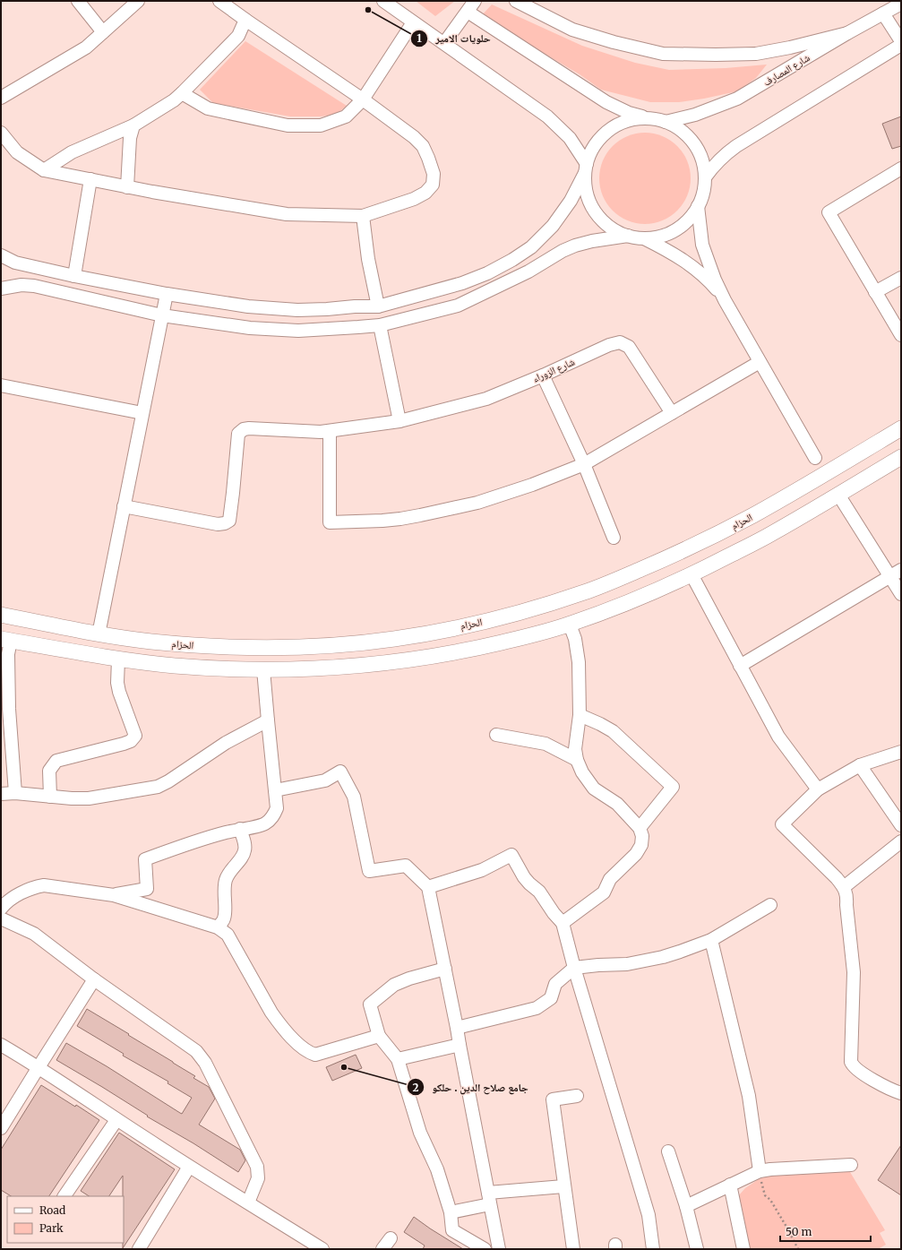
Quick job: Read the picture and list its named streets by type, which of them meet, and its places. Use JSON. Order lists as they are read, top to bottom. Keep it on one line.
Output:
{"streets":{"main road":["الحزام"],"street":["شارع المصارف","شارع الزوراء"]},"places":["حلويات الامير","جامع صلاح الدين . حلكو"],"legend":["Road","Park"],"scale_bar":"50 m"}
